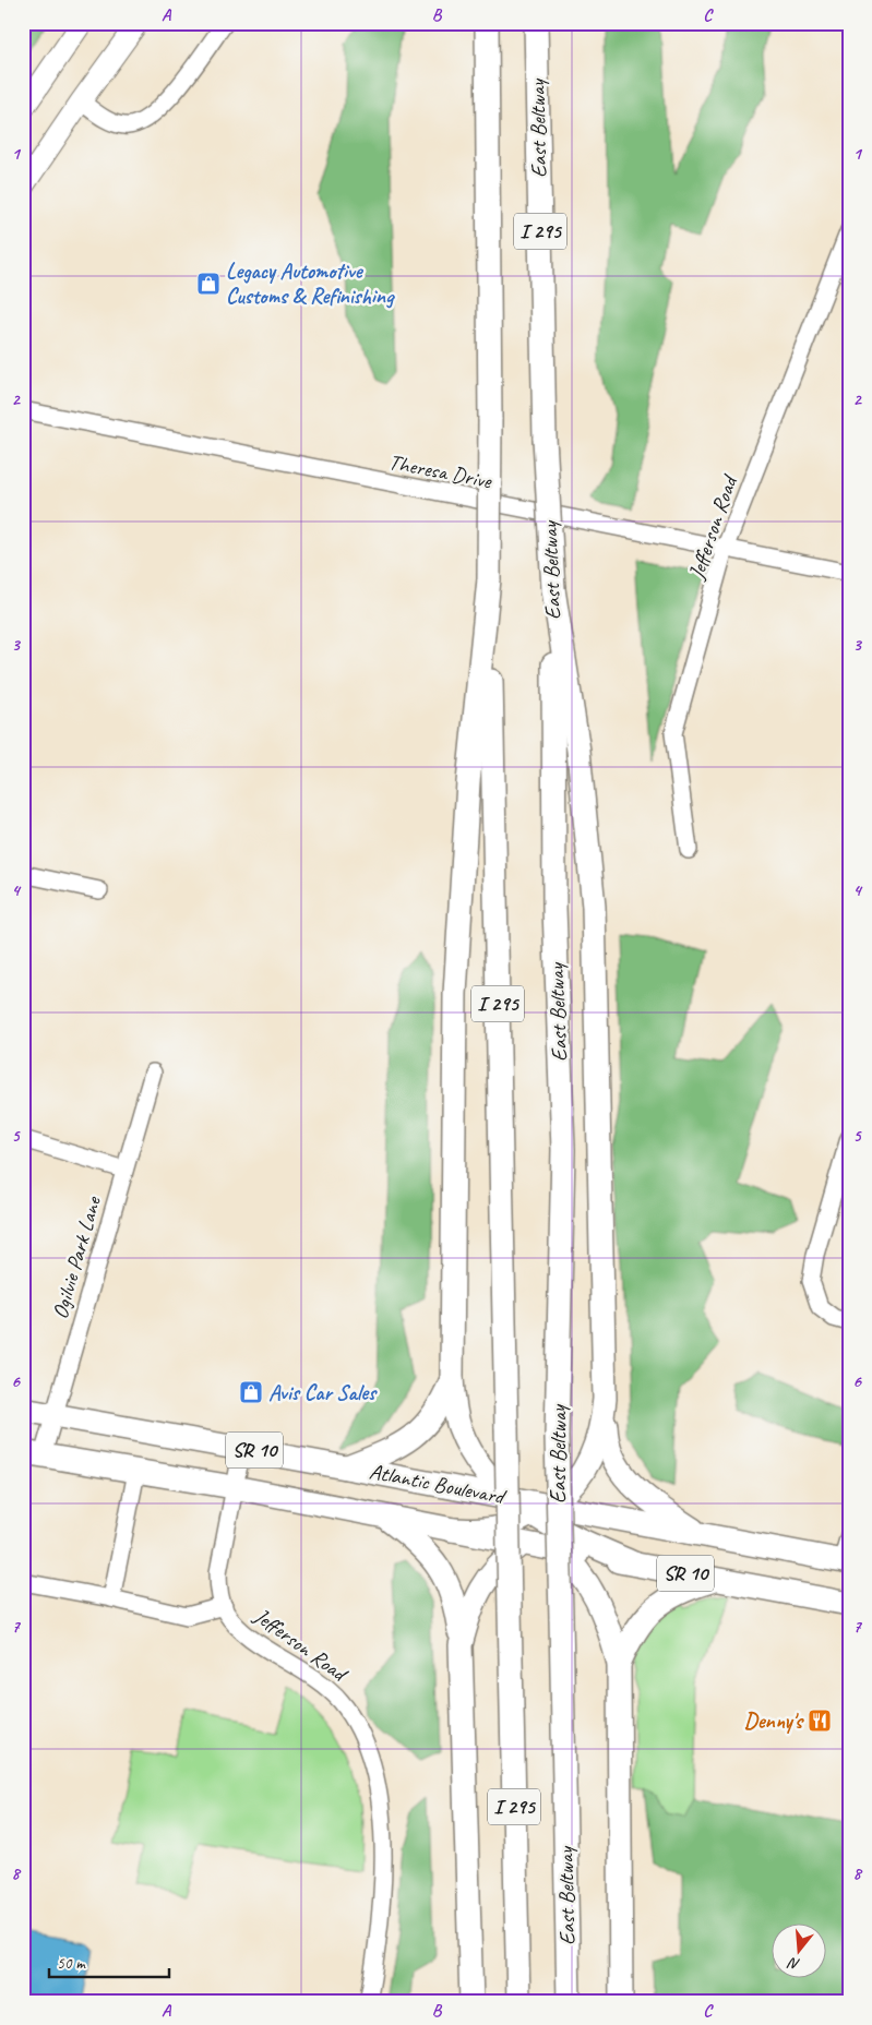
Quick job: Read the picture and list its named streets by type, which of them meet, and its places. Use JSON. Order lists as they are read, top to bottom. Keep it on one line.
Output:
{"streets":{"highway":["East Beltway","I 295","SR 10","Atlantic Boulevard"],"street":["Theresa Drive","Jefferson Road","Ogilvie Park Lane"]},"crossings":[["Theresa Drive","Jefferson Road"],["Jefferson Road","Atlantic Boulevard"],["Ogilvie Park Lane","Atlantic Boulevard"],["SR 10","Atlantic Boulevard"]],"places":{"shop":["Legacy Automotive Customs & Refinishing","Avis Car Sales"],"restaurant":["Denny's"]},"scale_bar":"50 m","north":"bottom","grid":{"columns":["A","B","C"],"rows":["1","2","3","4","5","6","7","8"]}}
